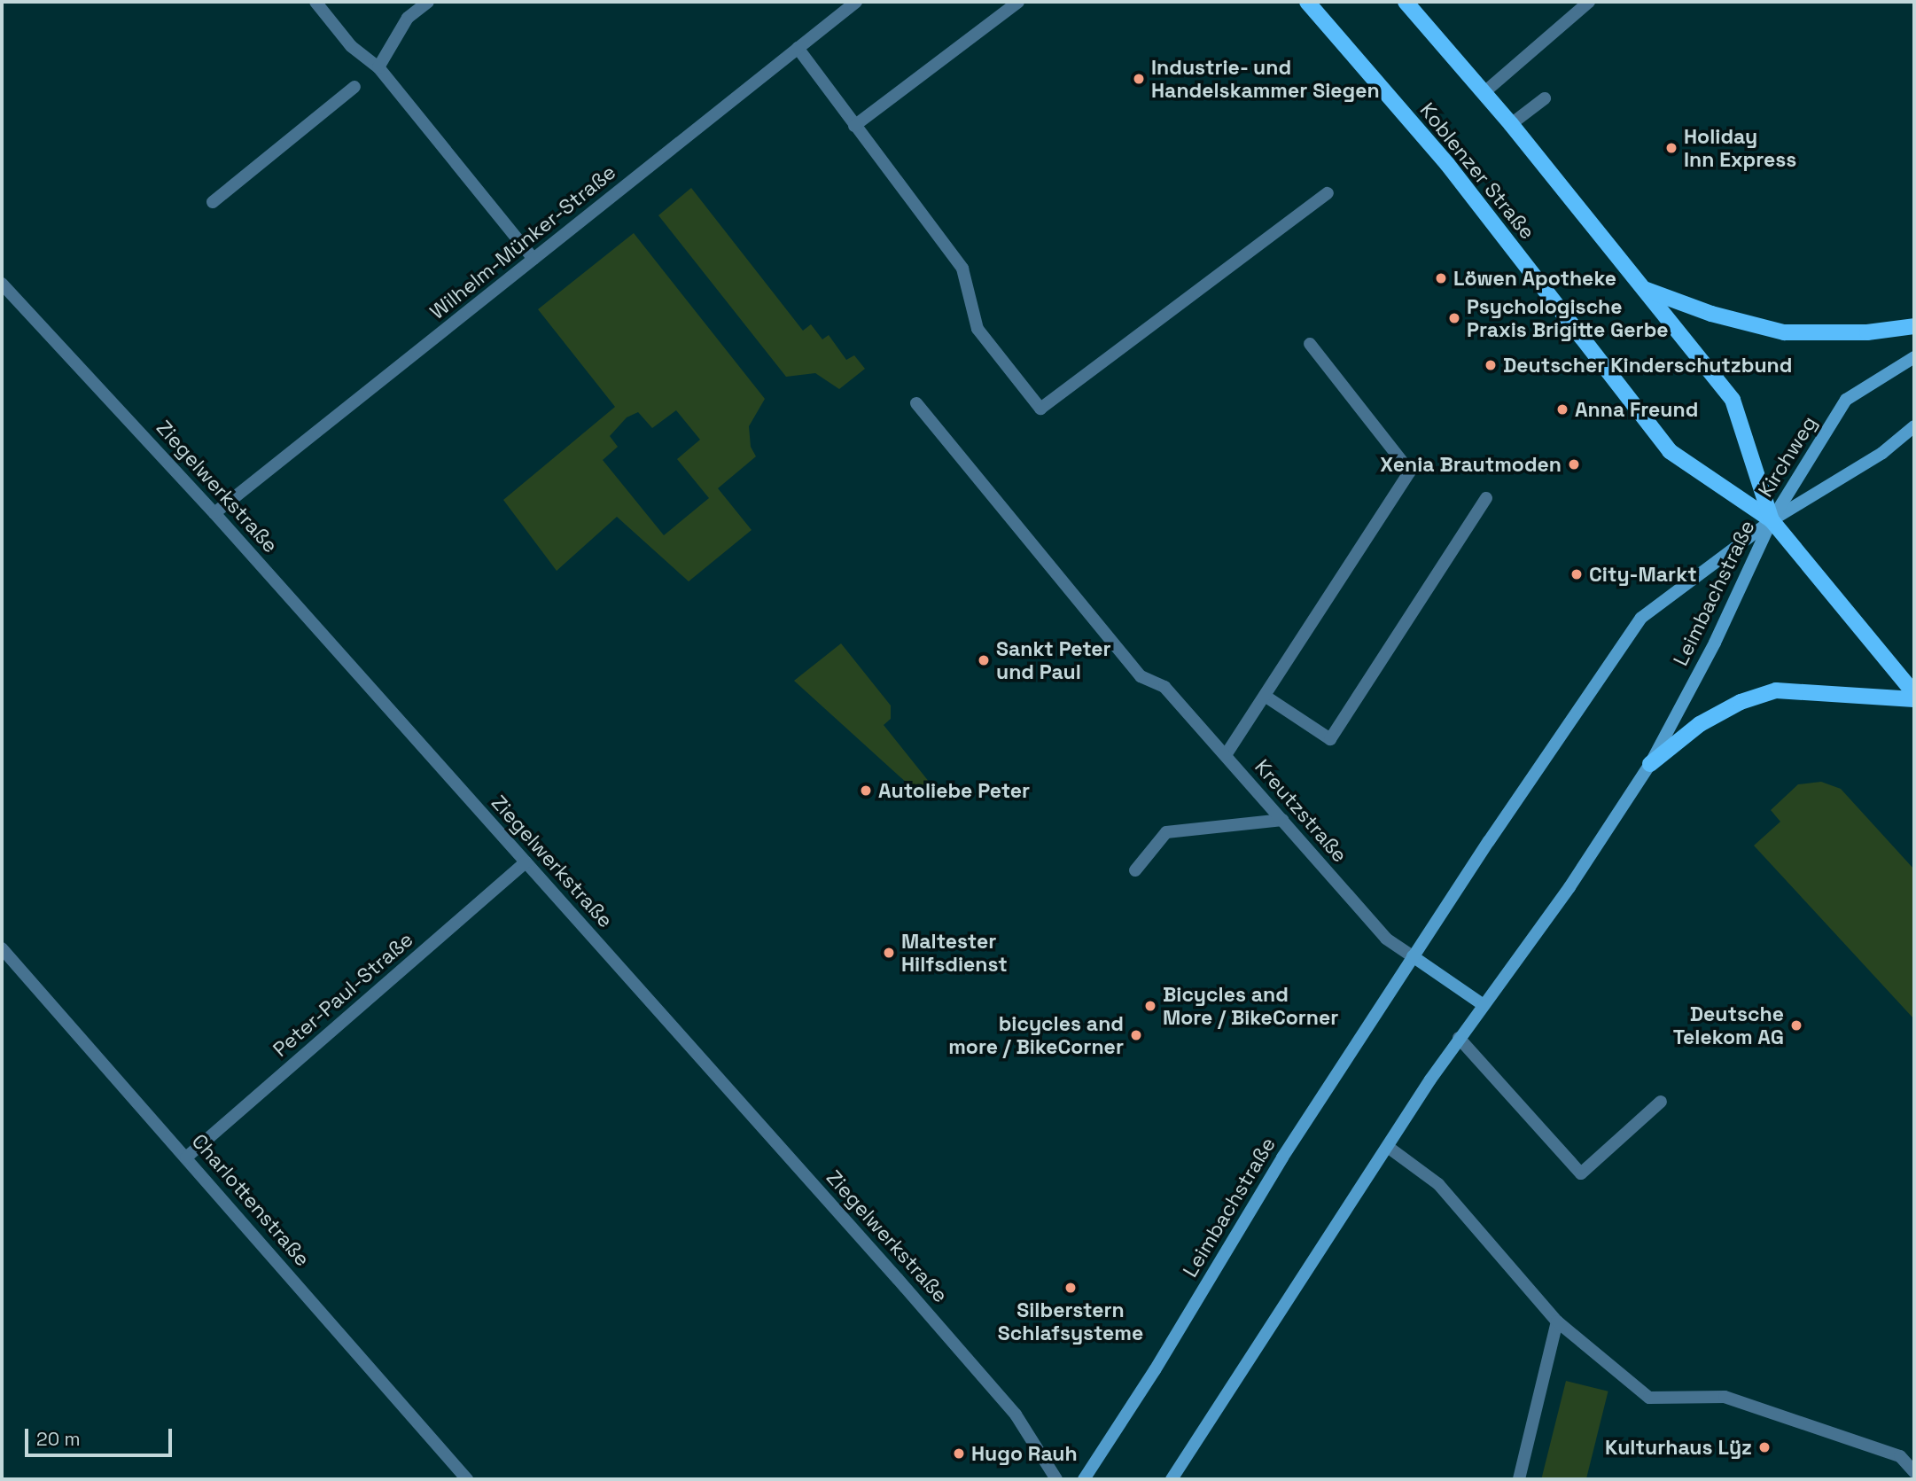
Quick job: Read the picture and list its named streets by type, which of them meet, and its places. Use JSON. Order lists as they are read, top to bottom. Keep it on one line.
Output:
{"streets":{"main road":["Koblenzer Straße","Kirchweg","Leimbachstraße"],"street":["Wilhelm-Münker-Straße","Ziegelwerkstraße","Kreutzstraße","Peter-Paul-Straße","Charlottenstraße"]},"crossings":[["Koblenzer Straße","Kirchweg"],["Koblenzer Straße","Leimbachstraße"],["Wilhelm-Münker-Straße","Ziegelwerkstraße"],["Kirchweg","Leimbachstraße"],["Ziegelwerkstraße","Peter-Paul-Straße"],["Leimbachstraße","Kreutzstraße"],["Peter-Paul-Straße","Charlottenstraße"]],"places":["Industrie- und Handelskammer Siegen","Holiday Inn Express","Löwen Apotheke","Psychologische Praxis Brigitte Gerbe","Deutscher Kinderschutzbund","Anna Freund","Xenia Brautmoden","City-Markt","Sankt Peter und Paul","Autoliebe Peter","Maltester Hilfsdienst","Bicycles and More / BikeCorner","Deutsche Telekom AG","bicycles and more / BikeCorner","Silberstern Schlafsysteme","Kulturhaus Lÿz","Hugo Rauh"],"scale_bar":"20 m"}
